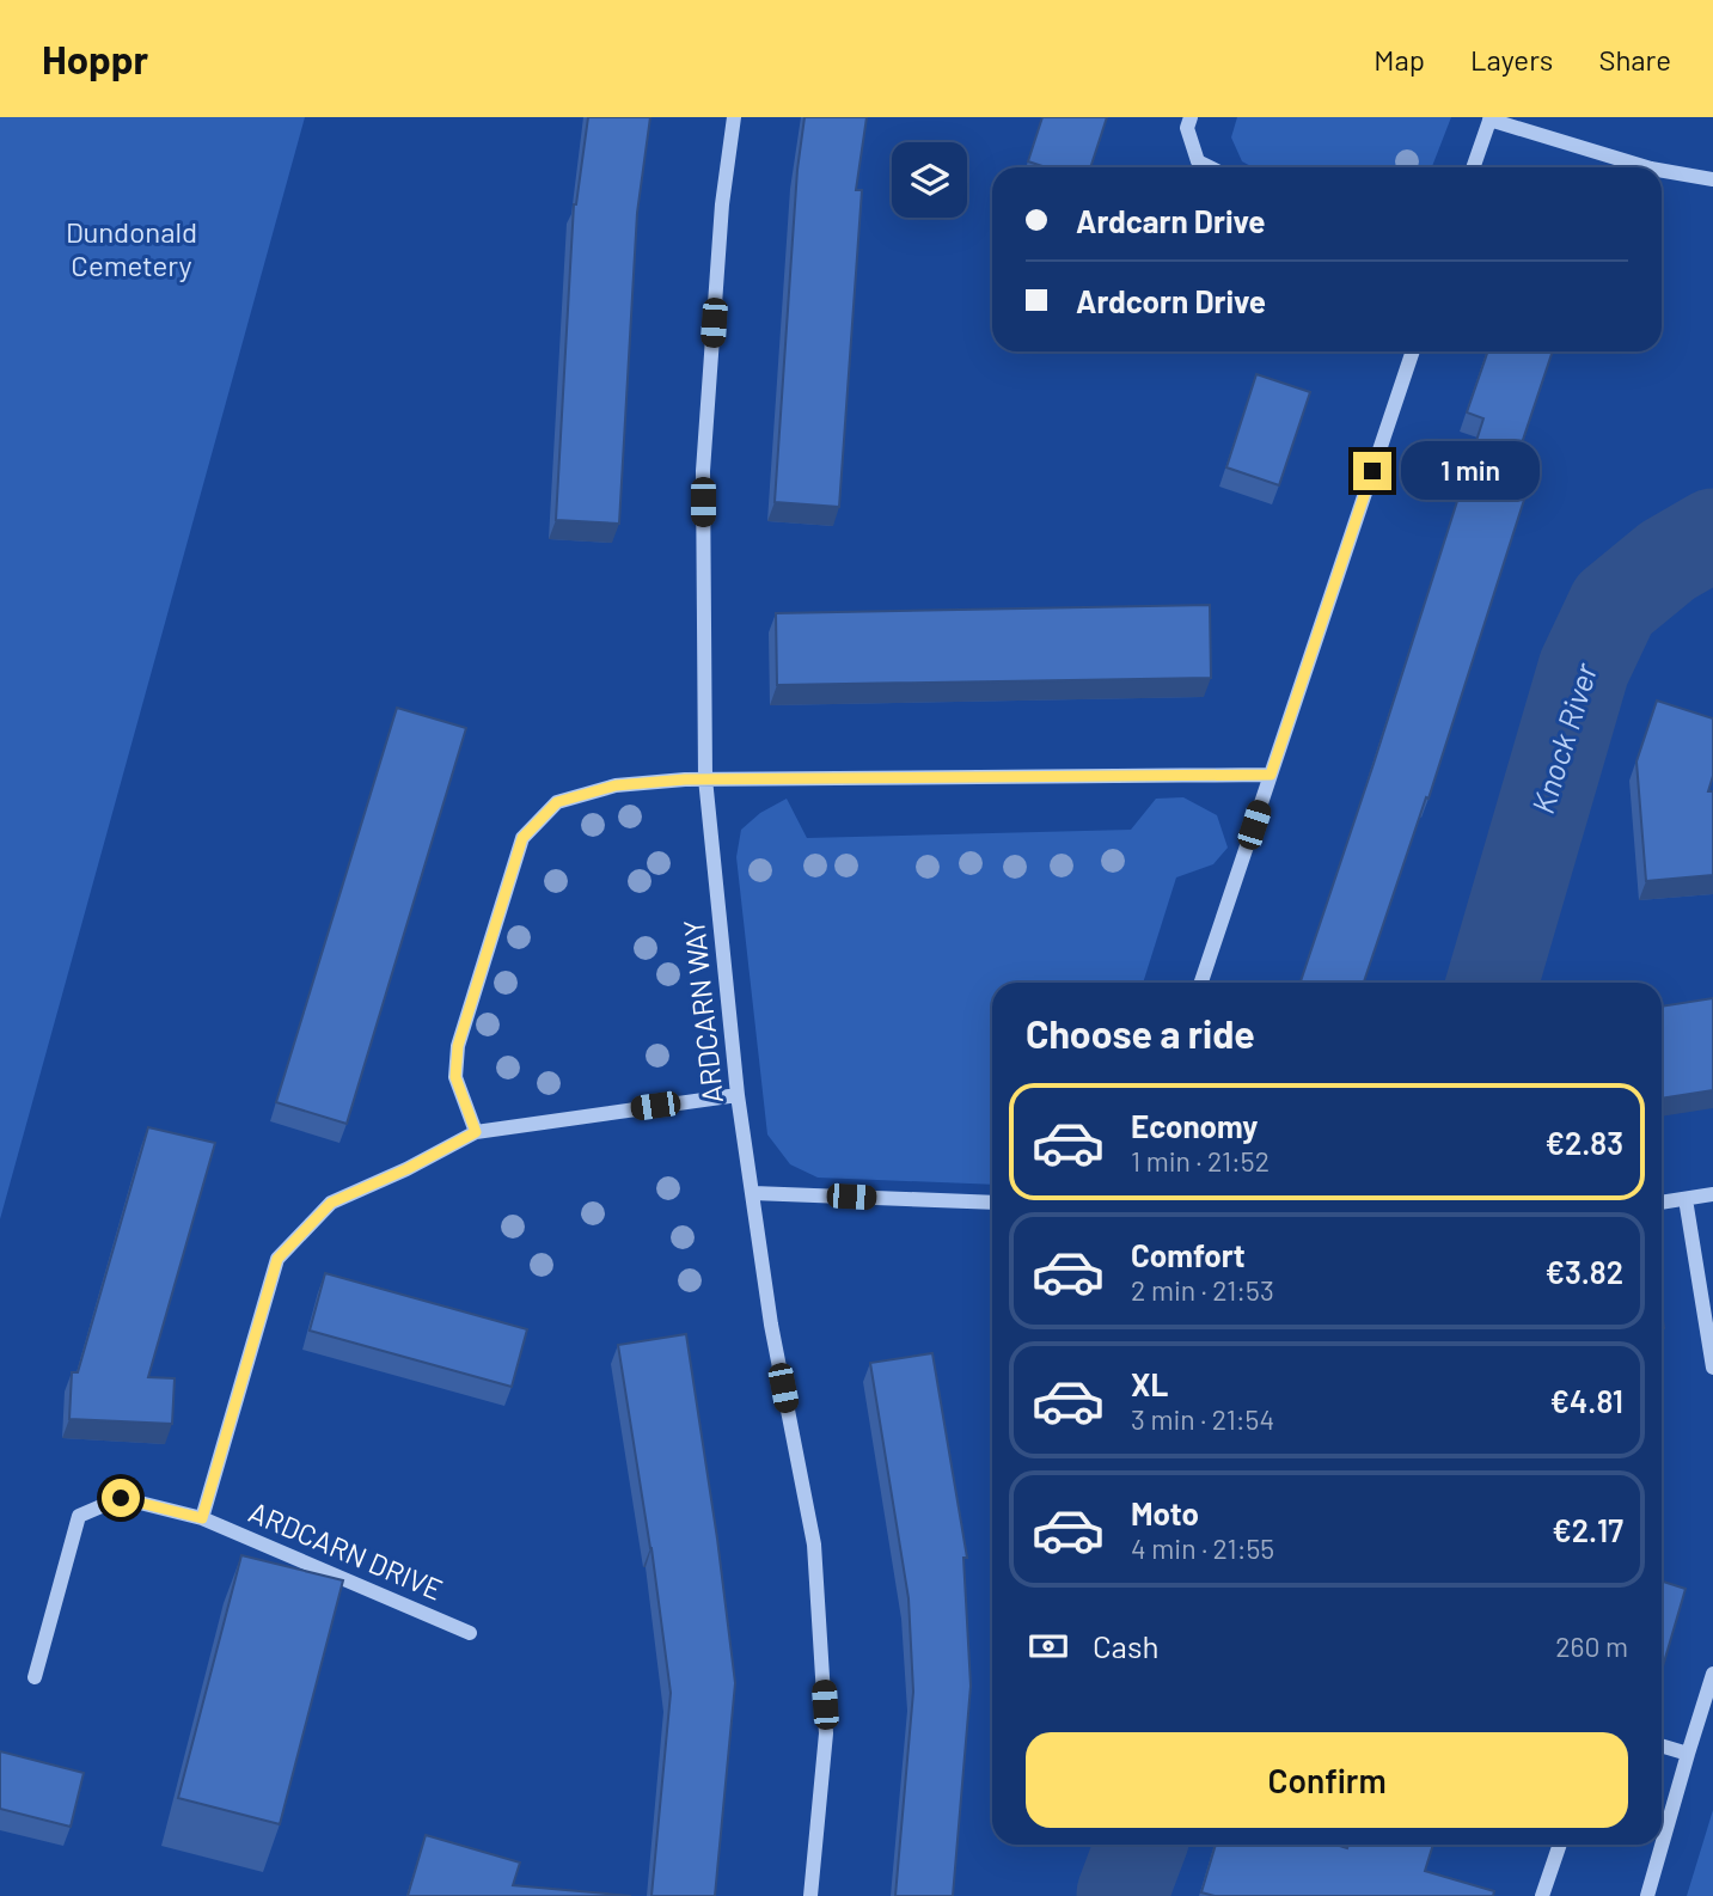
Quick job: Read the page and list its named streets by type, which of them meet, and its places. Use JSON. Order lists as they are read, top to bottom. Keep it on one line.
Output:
{"streets":{"street":["ARDCARN WAY","ARDCARN DRIVE"]},"crossings":[["ARDCARN WAY","ARDCARN DRIVE"]],"water":["Knock River"],"parks":["Dundonald Cemetery"],"page":{"header":"Hoppr","nav":["Map","Layers","Share"],"banner":["Ardcarn Drive","Ardcorn Drive"],"bubble":"1 min","heading":"Choose a ride","list":[{"name":"Economy","note":"1 min · 21:52","value":"€2.83"},{"name":"Comfort","note":"2 min · 21:53","value":"€3.82"},{"name":"XL","note":"3 min · 21:54","value":"€4.81"},{"name":"Moto","note":"4 min · 21:55","value":"€2.17"}],"pay":["Cash","260 m"],"buttons":"Confirm"}}
